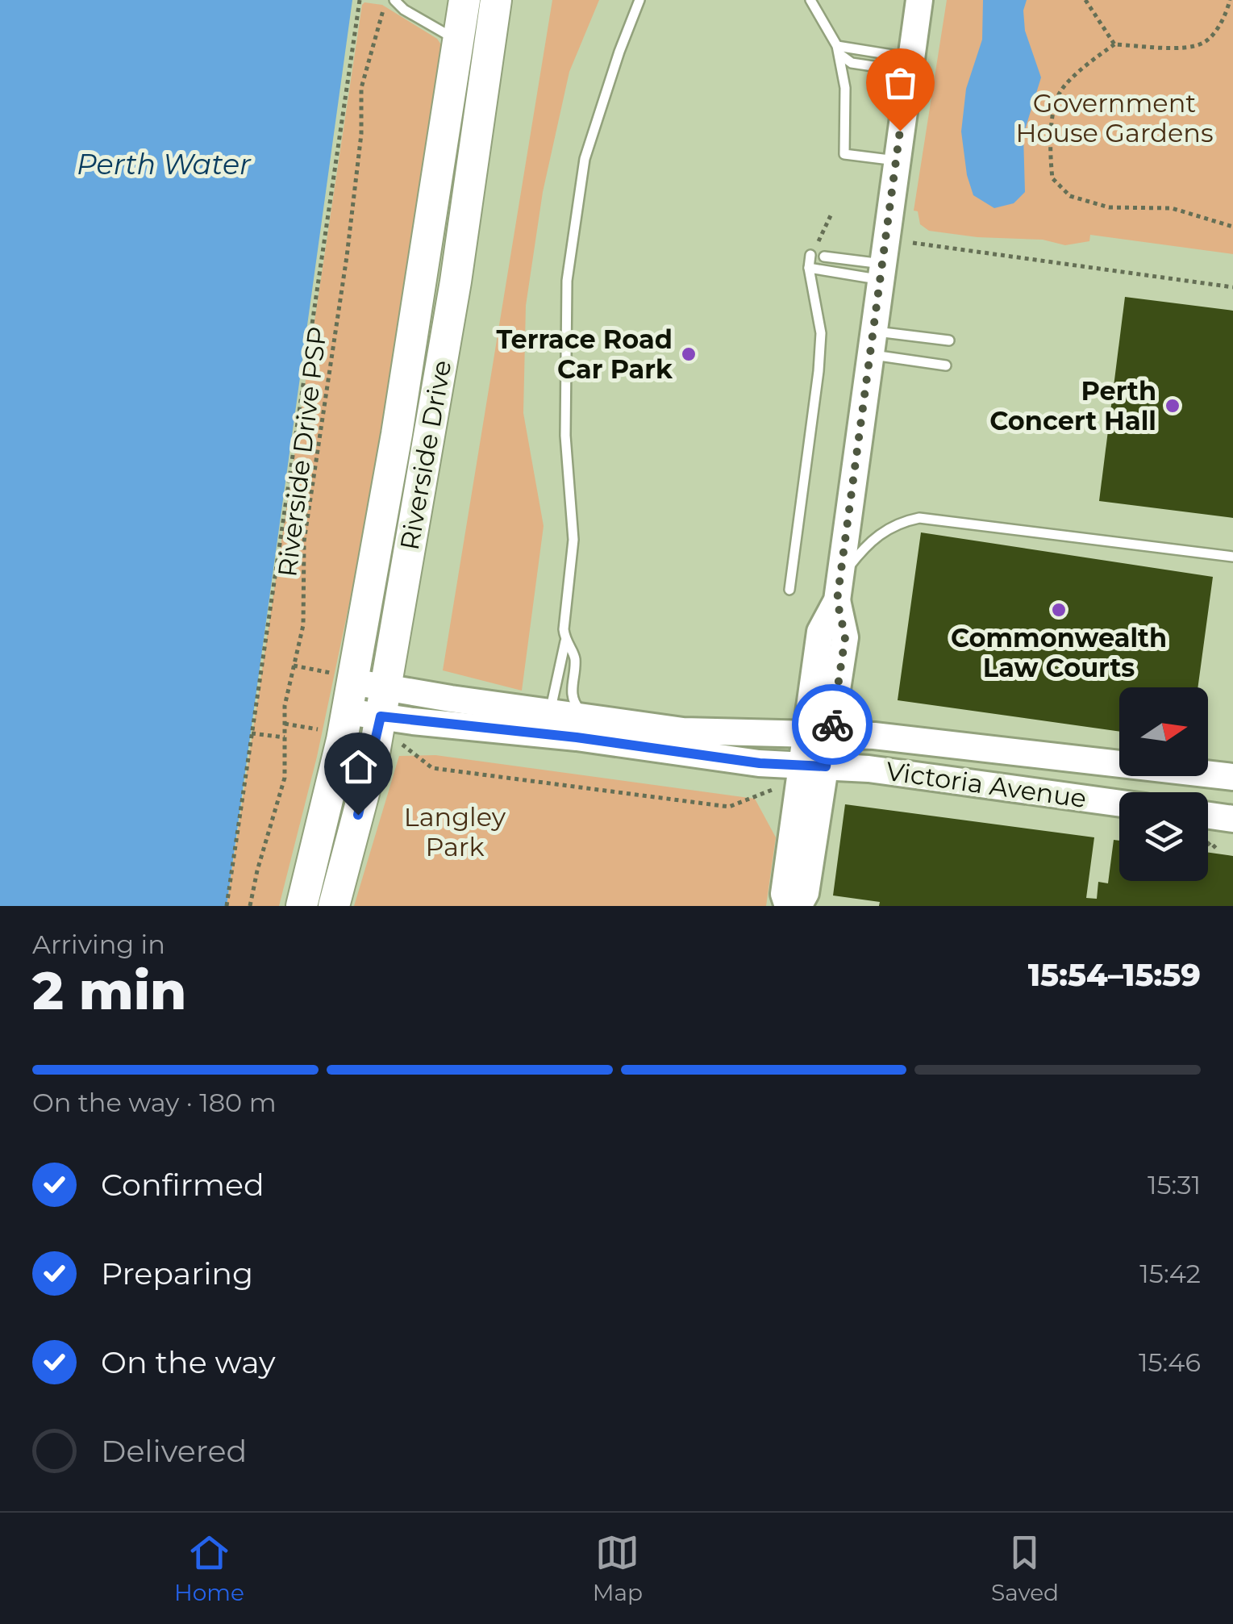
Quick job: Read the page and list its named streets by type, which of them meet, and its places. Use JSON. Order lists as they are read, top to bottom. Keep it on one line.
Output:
{"streets":{"main road":["Riverside Drive","Victoria Avenue"],"path":["Riverside Drive PSP"]},"crossings":[["Riverside Drive","Victoria Avenue"]],"water":["Perth Water"],"parks":["Government House Gardens","Langley Park"],"places":["Terrace Road Car Park","Perth Concert Hall","Commonwealth Law Courts"],"north":"right","page":{"heading":["2 min","Arriving in","15:54–15:59"],"bar":"On the way · 180 m","list":[["Confirmed","15:31"],["Preparing","15:42"],["On the way","15:46"],"Delivered"],"tabs":["Home","Map","Saved"]}}
